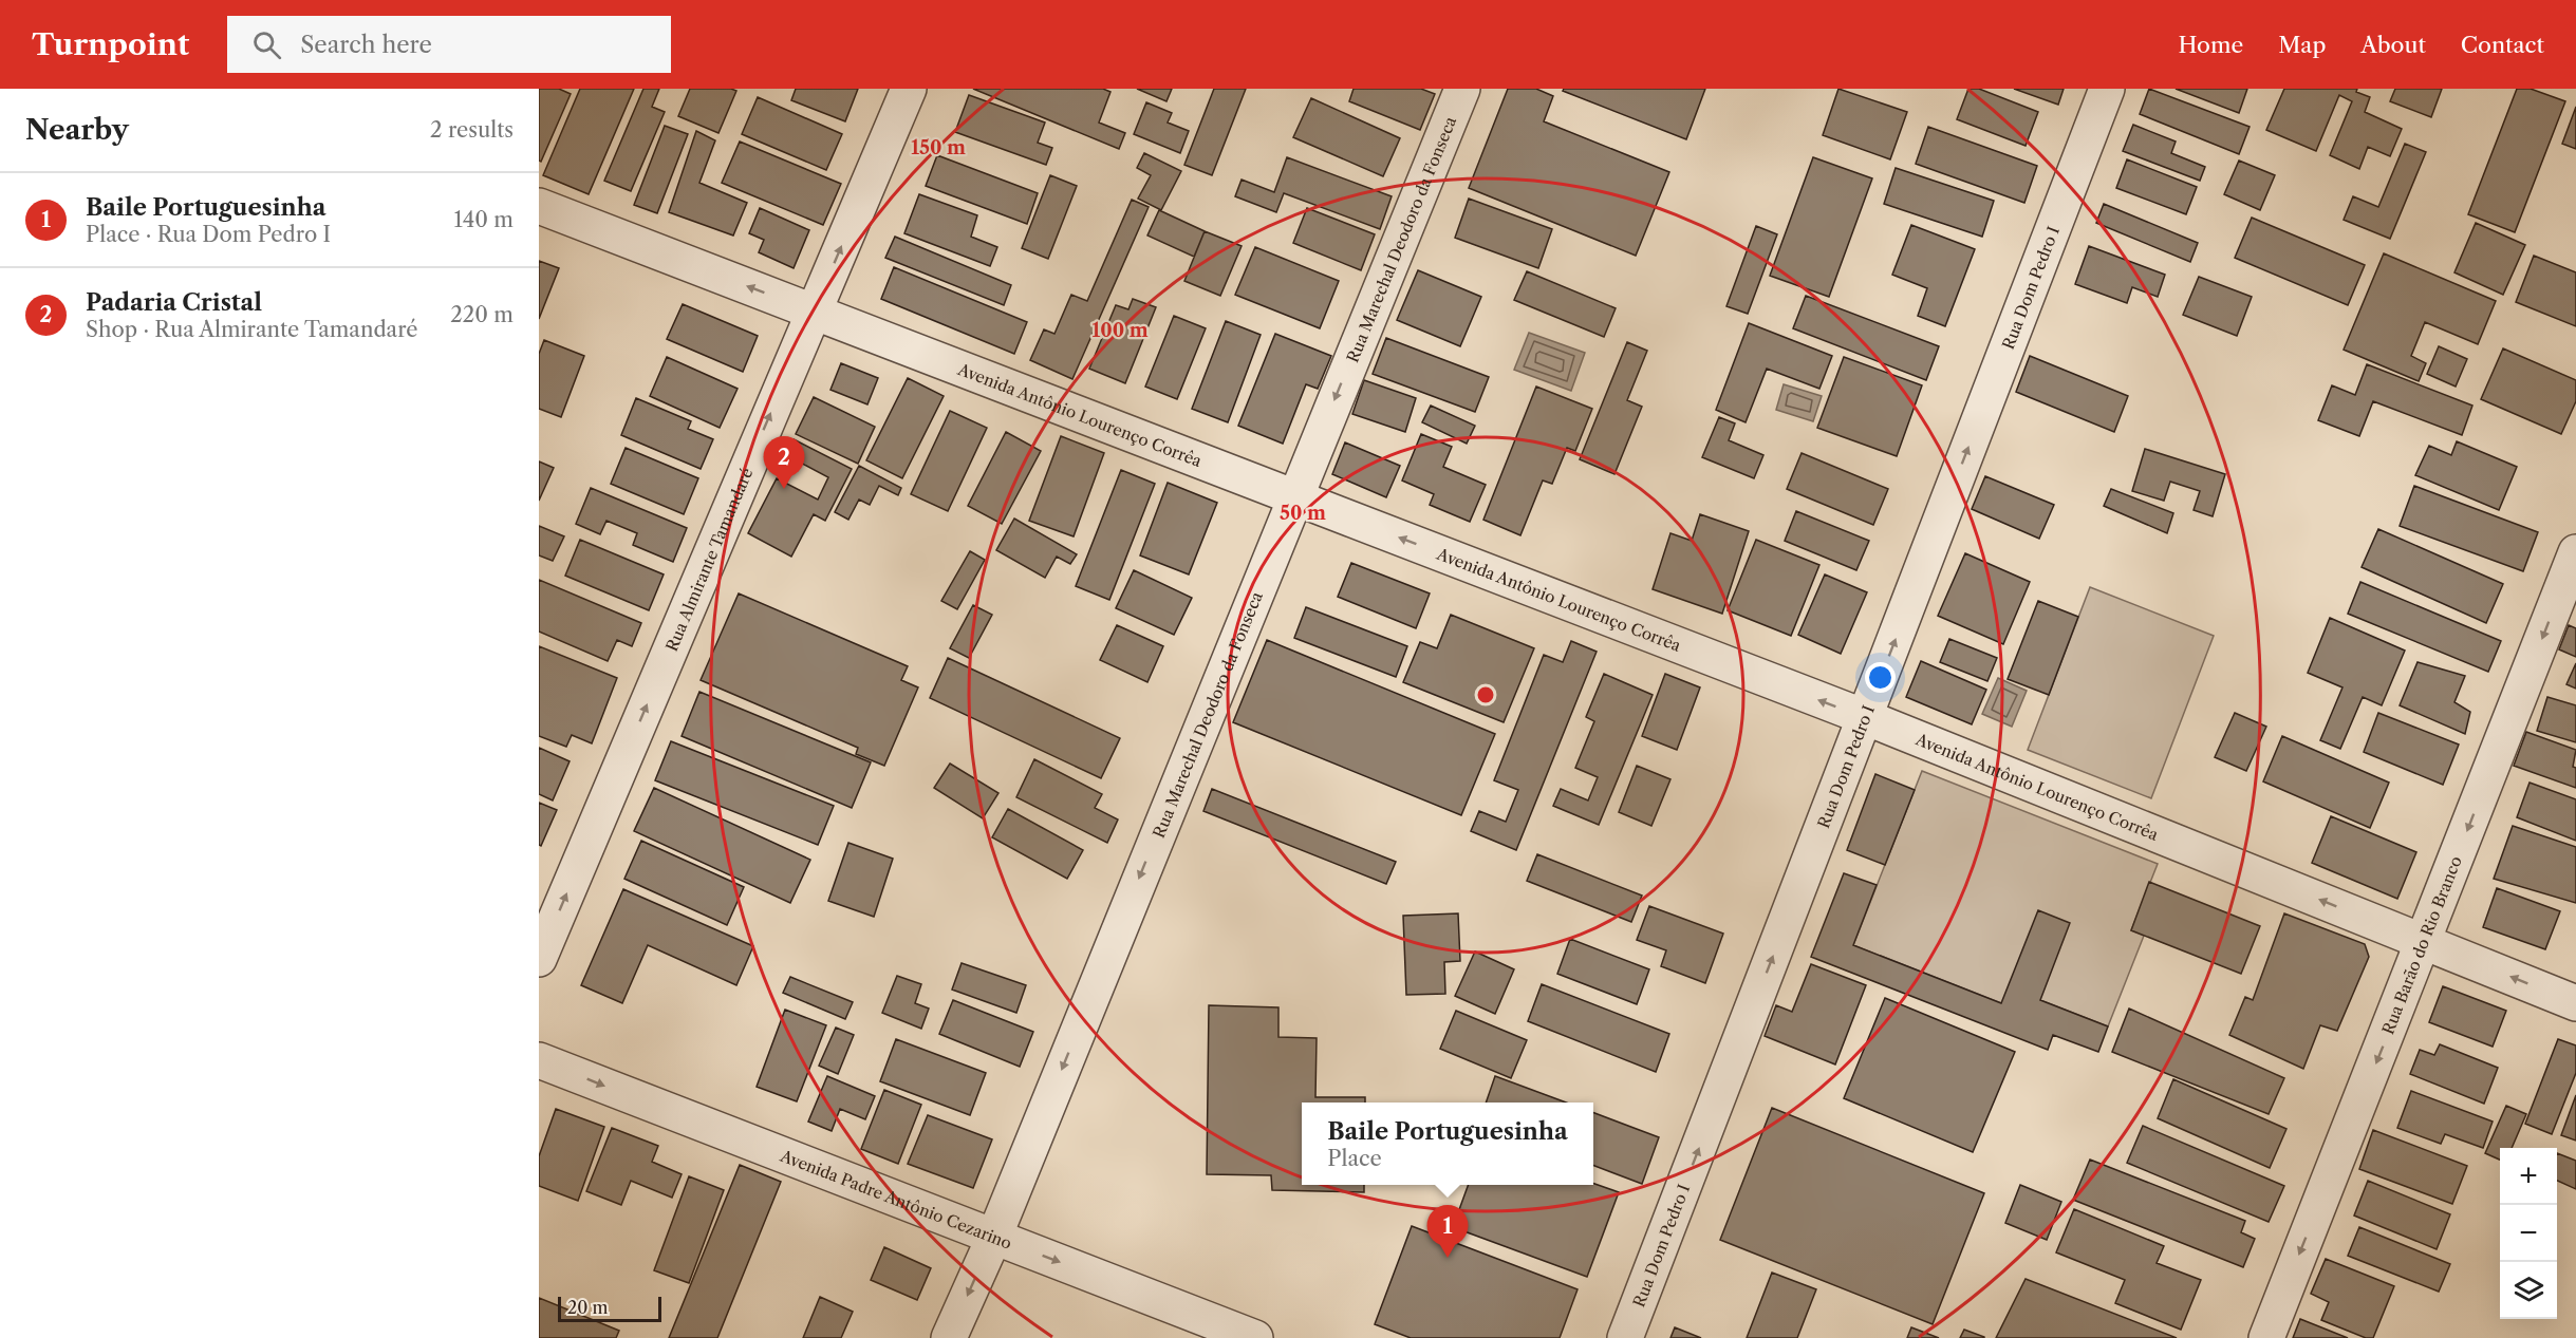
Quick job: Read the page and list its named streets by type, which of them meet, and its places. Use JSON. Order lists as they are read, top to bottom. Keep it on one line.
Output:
{"streets":{"street":["Rua Marechal Deodoro da Fonseca","Rua Dom Pedro I","Avenida Antônio Lourenço Corrêa","Rua Almirante Tamandaré","Rua Barão do Rio Branco","Avenida Padre Antônio Cezarino"]},"crossings":[["Rua Marechal Deodoro da Fonseca","Avenida Antônio Lourenço Corrêa"],["Rua Marechal Deodoro da Fonseca","Avenida Padre Antônio Cezarino"],["Rua Dom Pedro I","Avenida Antônio Lourenço Corrêa"],["Avenida Antônio Lourenço Corrêa","Rua Almirante Tamandaré"],["Avenida Antônio Lourenço Corrêa","Rua Barão do Rio Branco"]],"one_way":["Rua Marechal Deodoro da Fonseca","Rua Dom Pedro I","Avenida Antônio Lourenço Corrêa","Rua Almirante Tamandaré","Rua Barão do Rio Branco","Avenida Padre Antônio Cezarino"],"scale_bar":"20 m","page":{"header":"Turnpoint","search":"Search here","nav":["Home","Map","About","Contact"],"heading":["Nearby","2 results"],"list":[{"mark":"1","name":"Baile Portuguesinha","note":"Place · Rua Dom Pedro I","value":"140 m"},{"mark":"2","name":"Padaria Cristal","note":"Shop · Rua Almirante Tamandaré","value":"220 m"}],"pins":["2","1"],"popup":["Baile Portuguesinha","Place"],"map_buttons":["+","−"],"scale":"20 m"},"rings":["150 m","100 m","50 m"]}
